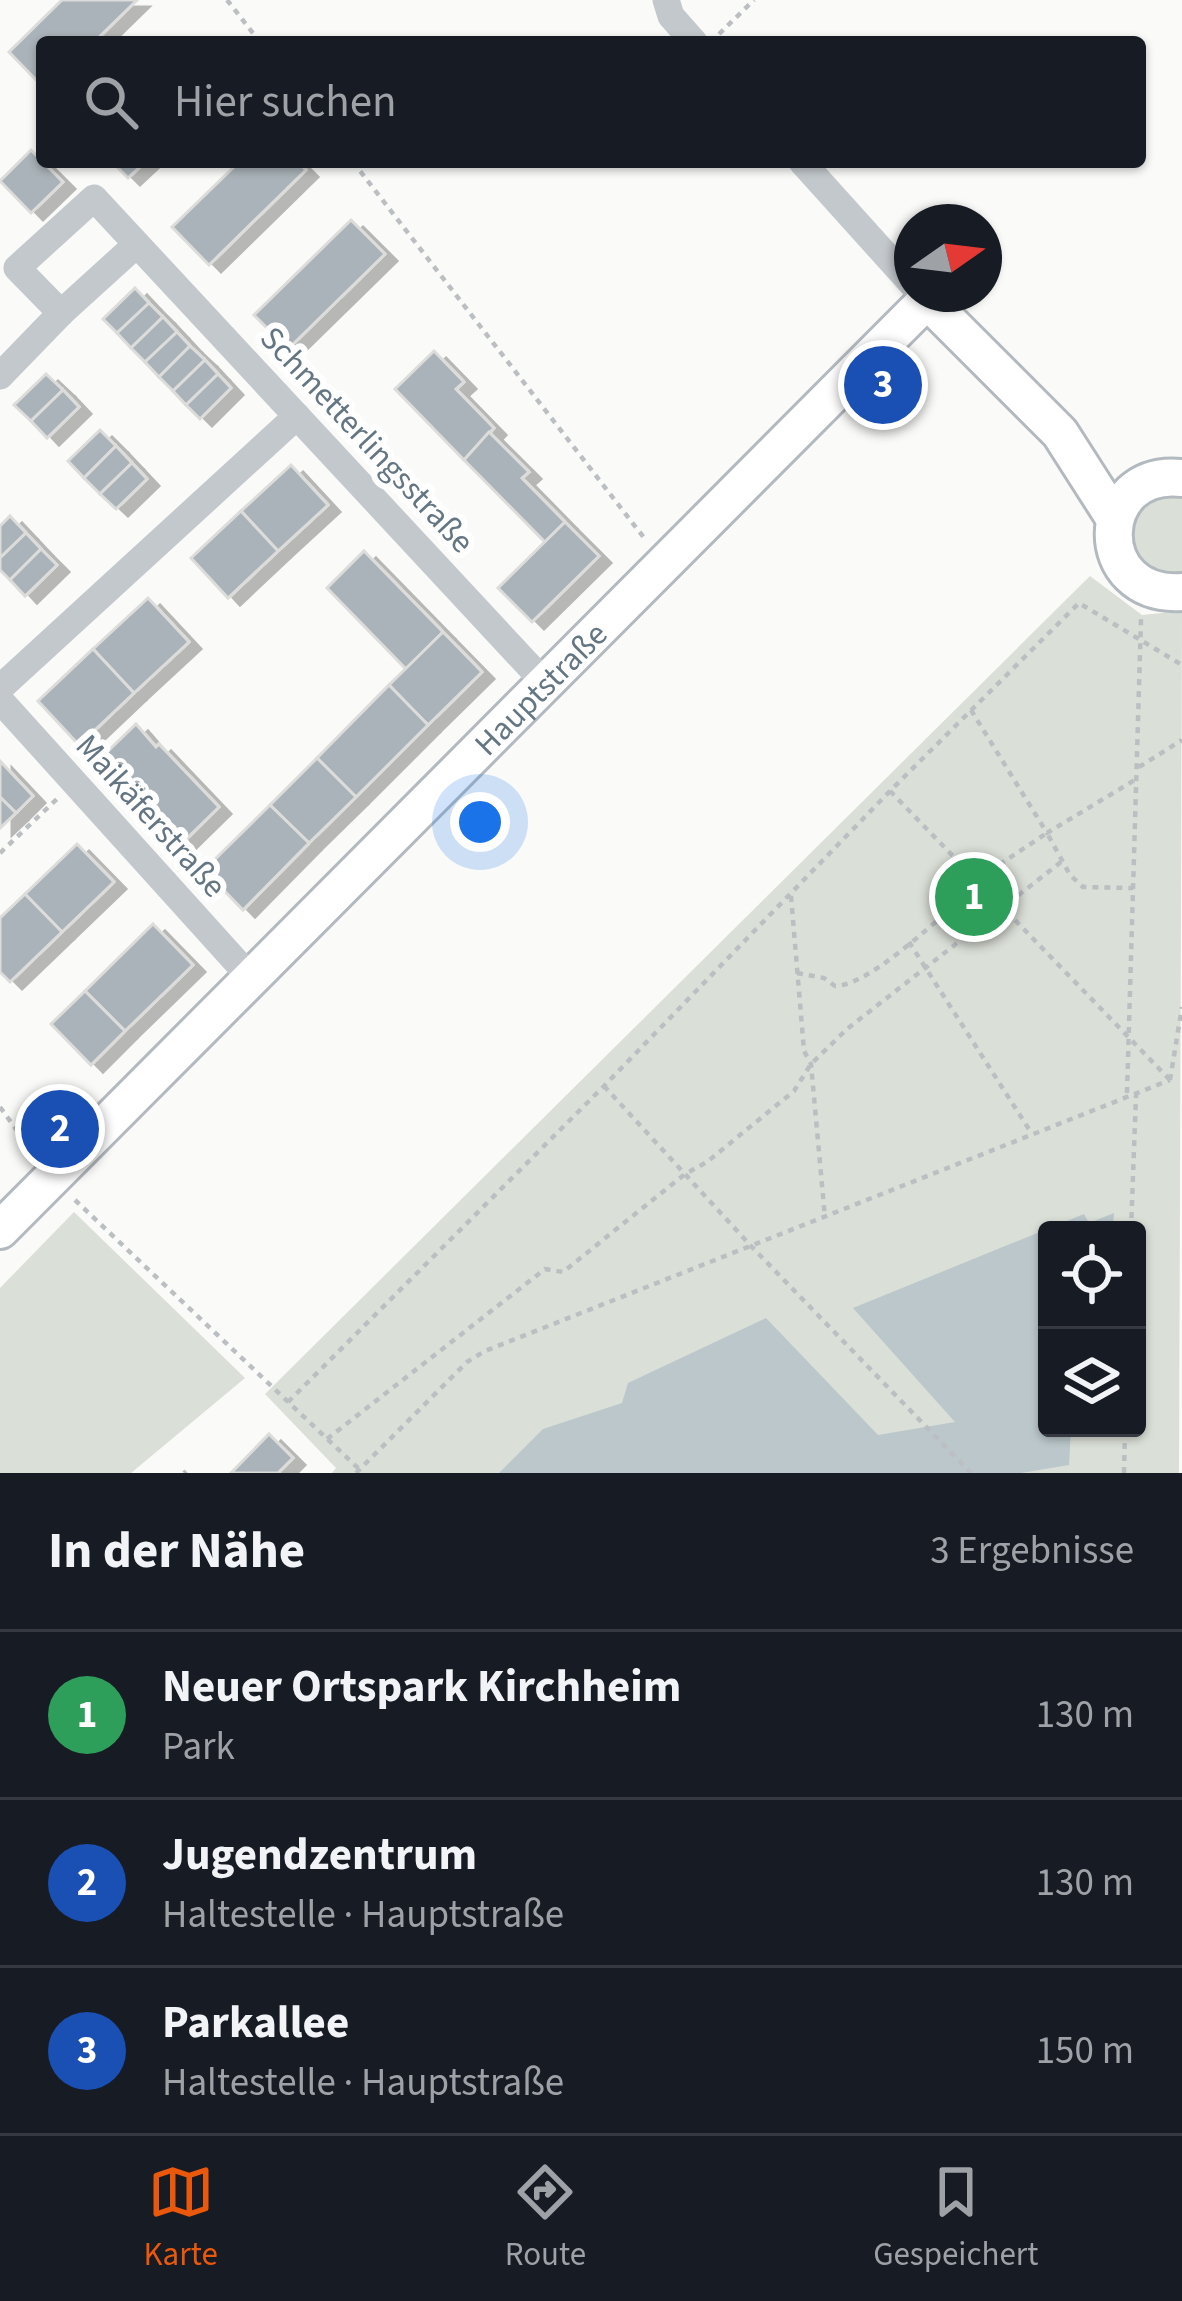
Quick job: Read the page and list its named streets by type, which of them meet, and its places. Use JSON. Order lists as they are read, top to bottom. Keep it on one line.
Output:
{"streets":{"street":["Schmetterlingsstraße","Hauptstraße","Maikäferstraße"]},"crossings":[["Schmetterlingsstraße","Hauptstraße"],["Hauptstraße","Maikäferstraße"]],"north":"right","page":{"search":"Hier suchen","pins":["3","1","2"],"heading":["In der Nähe","3 Ergebnisse"],"list":[{"mark":"1","name":"Neuer Ortspark Kirchheim","note":"Park","value":"130 m"},{"mark":"2","name":"Jugendzentrum","note":"Haltestelle · Hauptstraße","value":"130 m"},{"mark":"3","name":"Parkallee","note":"Haltestelle · Hauptstraße","value":"150 m"}],"nav":["Karte","Route","Gespeichert"]}}
